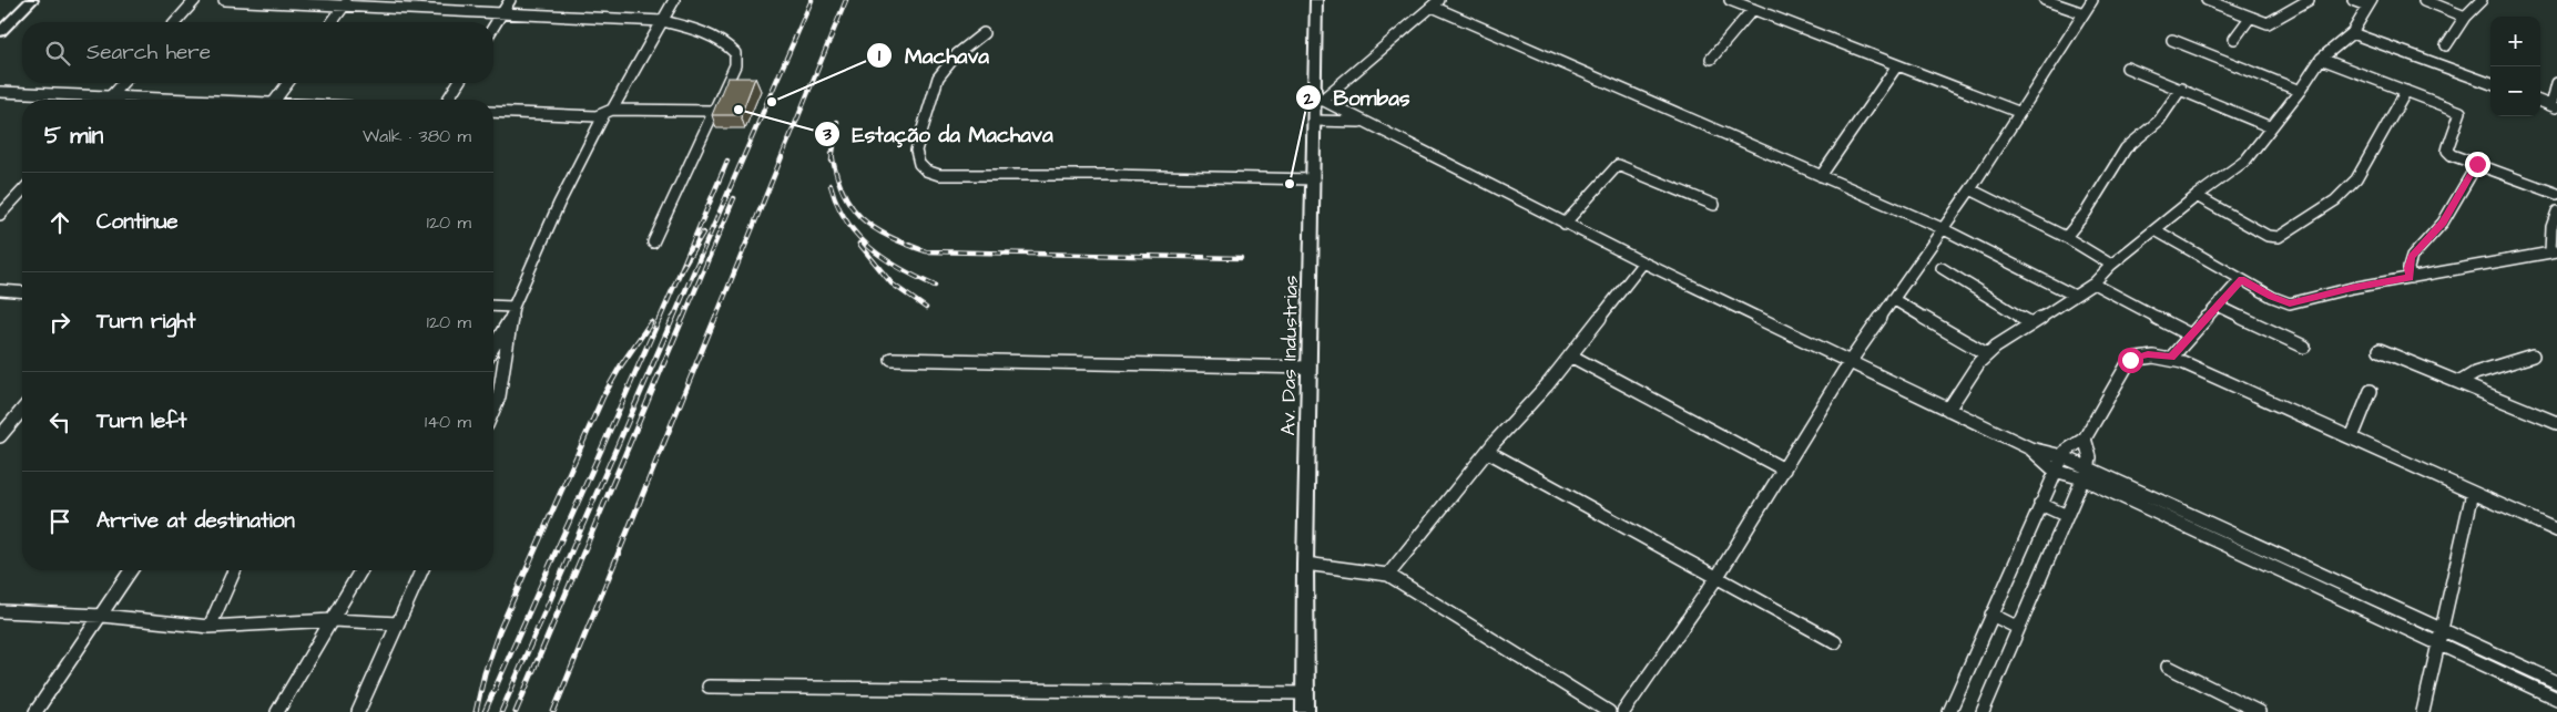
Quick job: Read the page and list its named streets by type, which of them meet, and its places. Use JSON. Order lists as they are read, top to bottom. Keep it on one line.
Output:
{"streets":{"main road":["Av. Das Industrias"]},"places":["Machava","Estação da Machava","Bombas"],"page":{"map_buttons":["+","−"],"search":"Search here","heading":["5 min","Walk · 380 m"],"list":[["Continue","120 m"],["Turn right","120 m"],["Turn left","140 m"],"Arrive at destination"]}}
